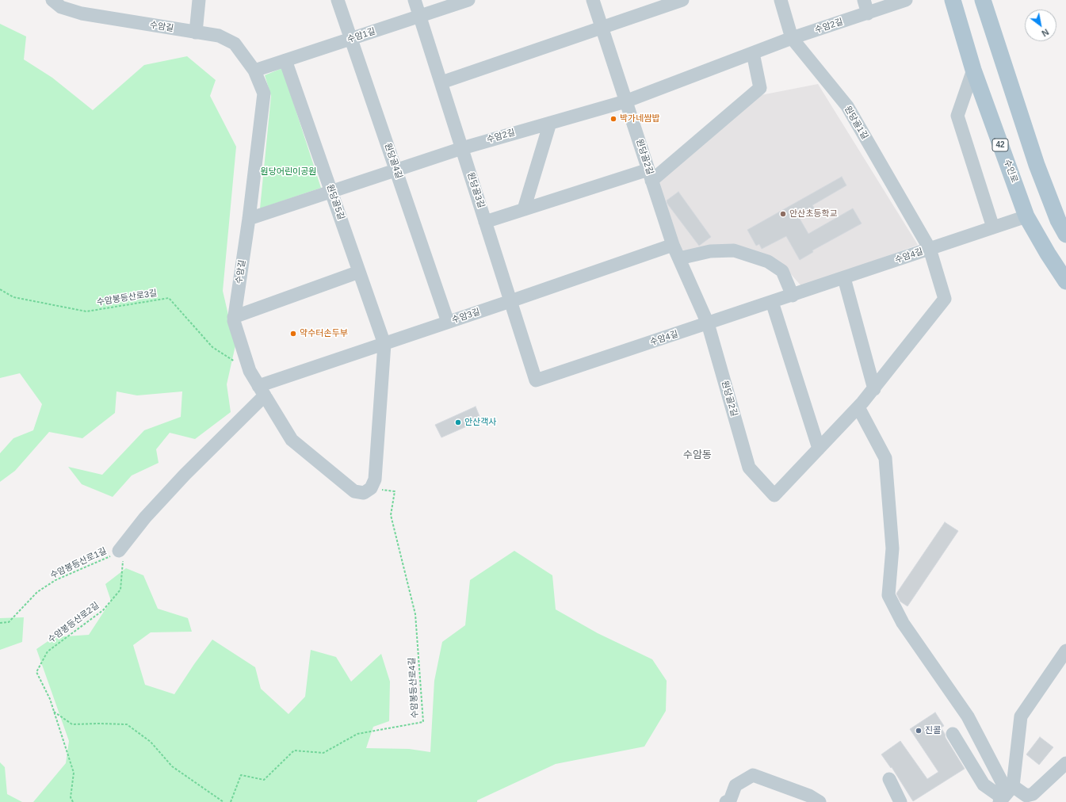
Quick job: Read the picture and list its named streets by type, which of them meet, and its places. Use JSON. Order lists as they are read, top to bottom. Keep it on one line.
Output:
{"streets":{"main road":["42","수인로"],"street":["수암2길","수암길","수암1길","원당골1길","원당골2길","원당골4길","원당골3길","원당골5길","수암4길","수암3길"],"path":["수암봉등산로3길","수암봉등산로1길","수암봉등산로2길","수암봉등산로4길"]},"crossings":[["수암2길","수암길"],["수암2길","원당골1길"],["수암2길","원당골2길"],["수암2길","원당골4길"],["수암2길","원당골3길"],["수암2길","원당골5길"],["수암길","수암1길"],["수암길","수암봉등산로3길"],["수암길","수암3길"],["수암길","수암봉등산로4길"],["수암1길","원당골4길"],["수암1길","원당골3길"],["수암1길","원당골5길"],["원당골1길","원당골2길"],["원당골1길","수암4길"],["원당골2길","수암4길"],["원당골2길","수암3길"],["원당골4길","수암3길"],["수인로","수암4길"],["원당골3길","수암4길"],["원당골3길","수암3길"],["원당골5길","수암3길"],["수암봉등산로1길","수암봉등산로2길"]],"districts":["수암동"],"parks":["원당어린이공원"],"places":["박가네쌈밥","안산초등학교","약수터손두부","안산객사","진콜"],"north":"bottom right"}
